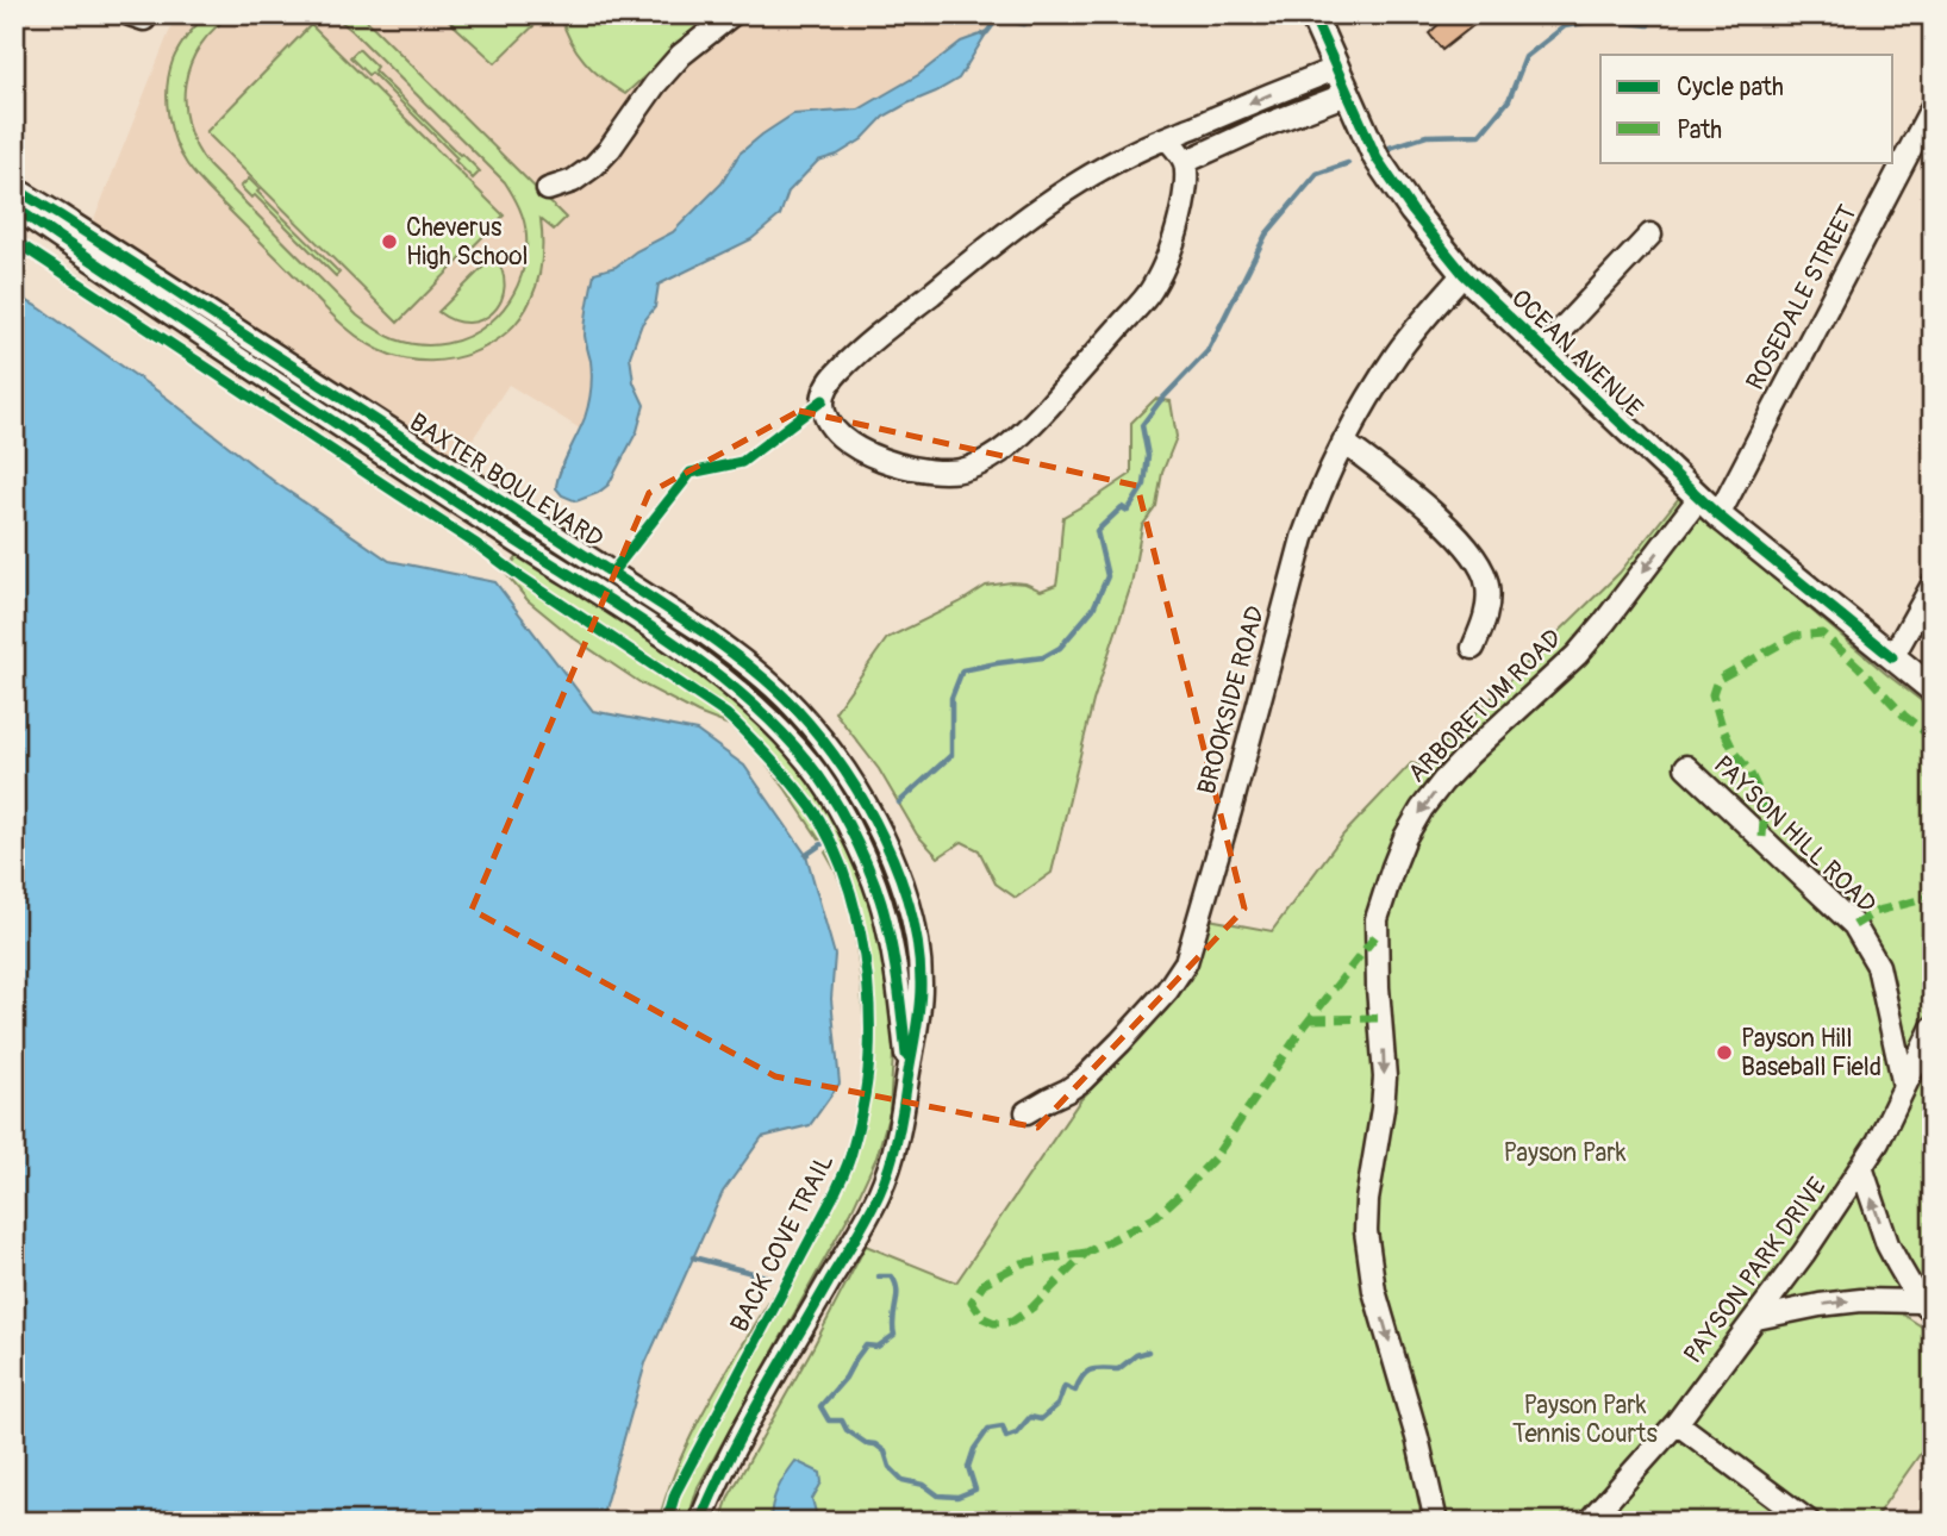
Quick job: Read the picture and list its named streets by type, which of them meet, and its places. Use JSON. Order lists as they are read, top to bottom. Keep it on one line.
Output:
{"streets":{"main road":["OCEAN AVENUE"],"street":["ROSEDALE STREET","BAXTER BOULEVARD","BROOKSIDE ROAD","ARBORETUM ROAD","PAYSON HILL ROAD","PAYSON PARK DRIVE"],"cycle path":["BACK COVE TRAIL"]},"crossings":[["ROSEDALE STREET","OCEAN AVENUE"],["OCEAN AVENUE","BROOKSIDE ROAD"],["OCEAN AVENUE","ARBORETUM ROAD"],["PAYSON HILL ROAD","PAYSON PARK DRIVE"]],"one_way":["ARBORETUM ROAD"],"parks":["Payson Park","Payson Park Tennis Courts"],"places":["Cheverus High School","Payson Hill Baseball Field"],"legend":["Cycle path","Path"]}
